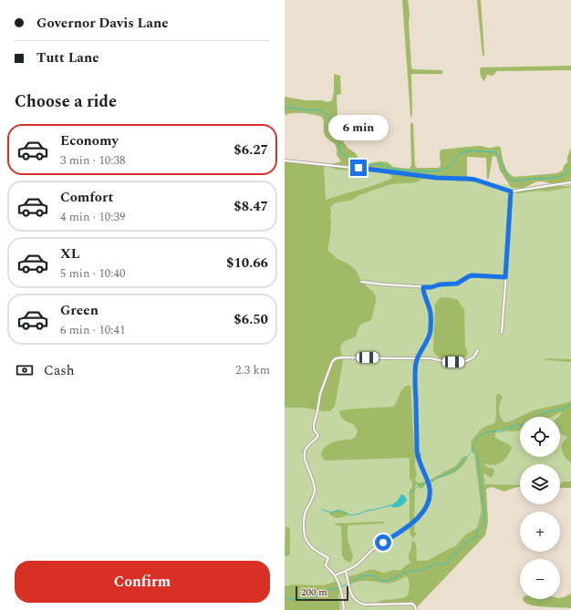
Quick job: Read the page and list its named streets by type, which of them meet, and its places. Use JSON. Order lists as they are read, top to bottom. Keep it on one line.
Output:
{"scale_bar":"200 m","page":{"banner":["Governor Davis Lane","Tutt Lane"],"heading":"Choose a ride","bubble":"6 min","list":[{"name":"Economy","note":"3 min · 10:38","value":"$6.27"},{"name":"Comfort","note":"4 min · 10:39","value":"$8.47"},{"name":"XL","note":"5 min · 10:40","value":"$10.66"},{"name":"Green","note":"6 min · 10:41","value":"$6.50"}],"pay":["Cash","2.3 km"],"map_buttons":["+","−"],"buttons":"Confirm","scale":"200 m"}}
